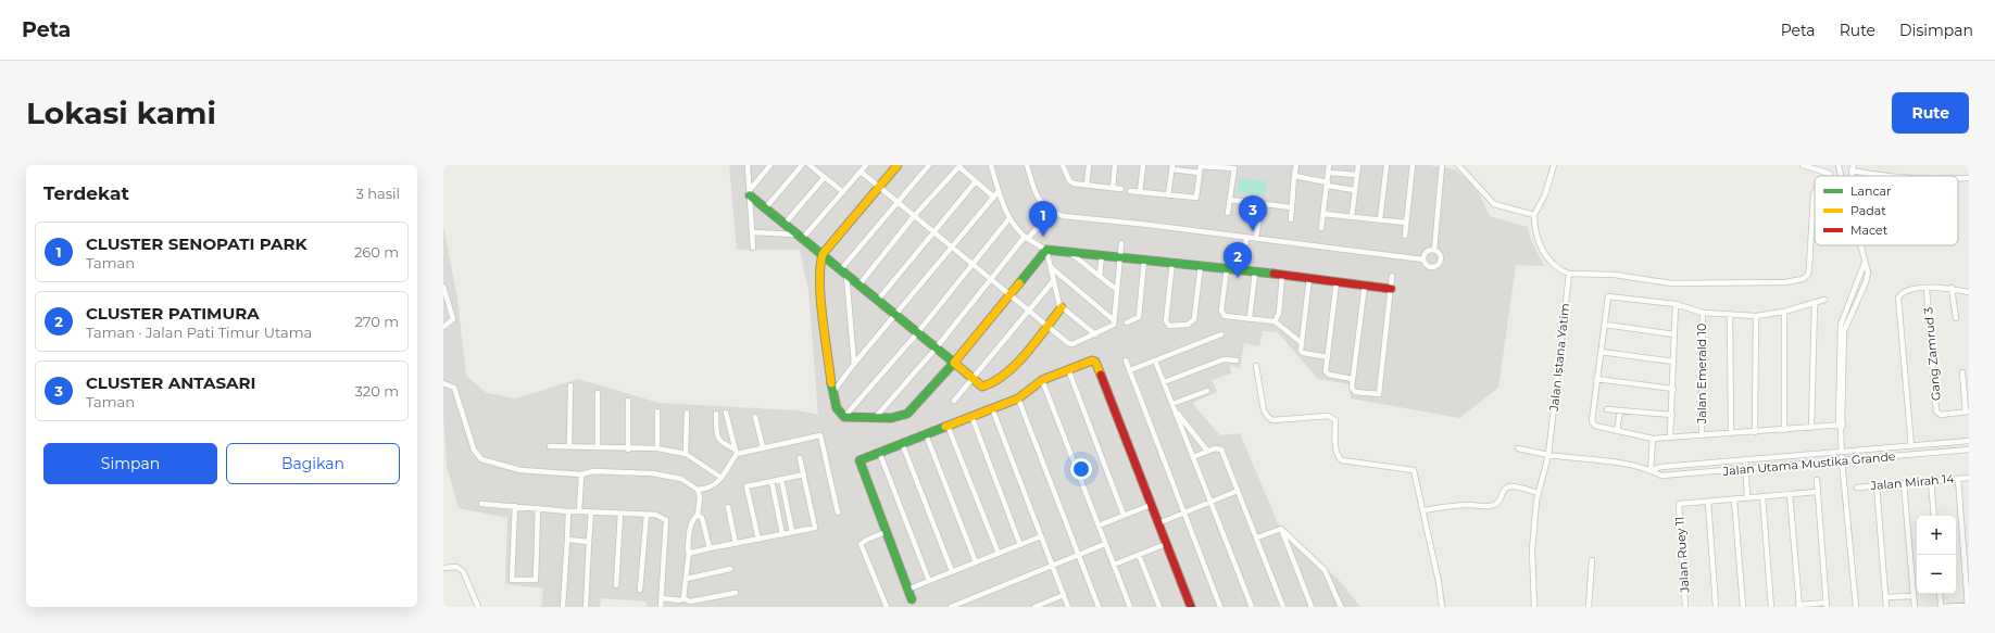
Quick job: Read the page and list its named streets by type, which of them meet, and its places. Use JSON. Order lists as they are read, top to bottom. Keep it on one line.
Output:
{"streets":{"street":["Gang Zamrud 3","Jalan Istana Yatim","Jalan Emerald 10","Jalan Utama Mustika Grande","Jalan Mirah 14","Jalan Ruey 11"]},"crossings":[["Jalan Istana Yatim","Jalan Utama Mustika Grande"]],"legend":["Lancar","Padat","Macet"],"page":{"header":"Peta","nav":["Peta","Rute","Disimpan"],"buttons":["Rute",["Simpan","Bagikan"]],"title":"Lokasi kami","heading":["Terdekat","3 hasil"],"pins":["3","1","2"],"list":[{"mark":"1","name":"CLUSTER SENOPATI PARK","note":"Taman","value":"260 m"},{"mark":"2","name":"CLUSTER PATIMURA","note":"Taman · Jalan Pati Timur Utama","value":"270 m"},{"mark":"3","name":"CLUSTER ANTASARI","note":"Taman","value":"320 m"}],"map_buttons":["+","−"]}}
